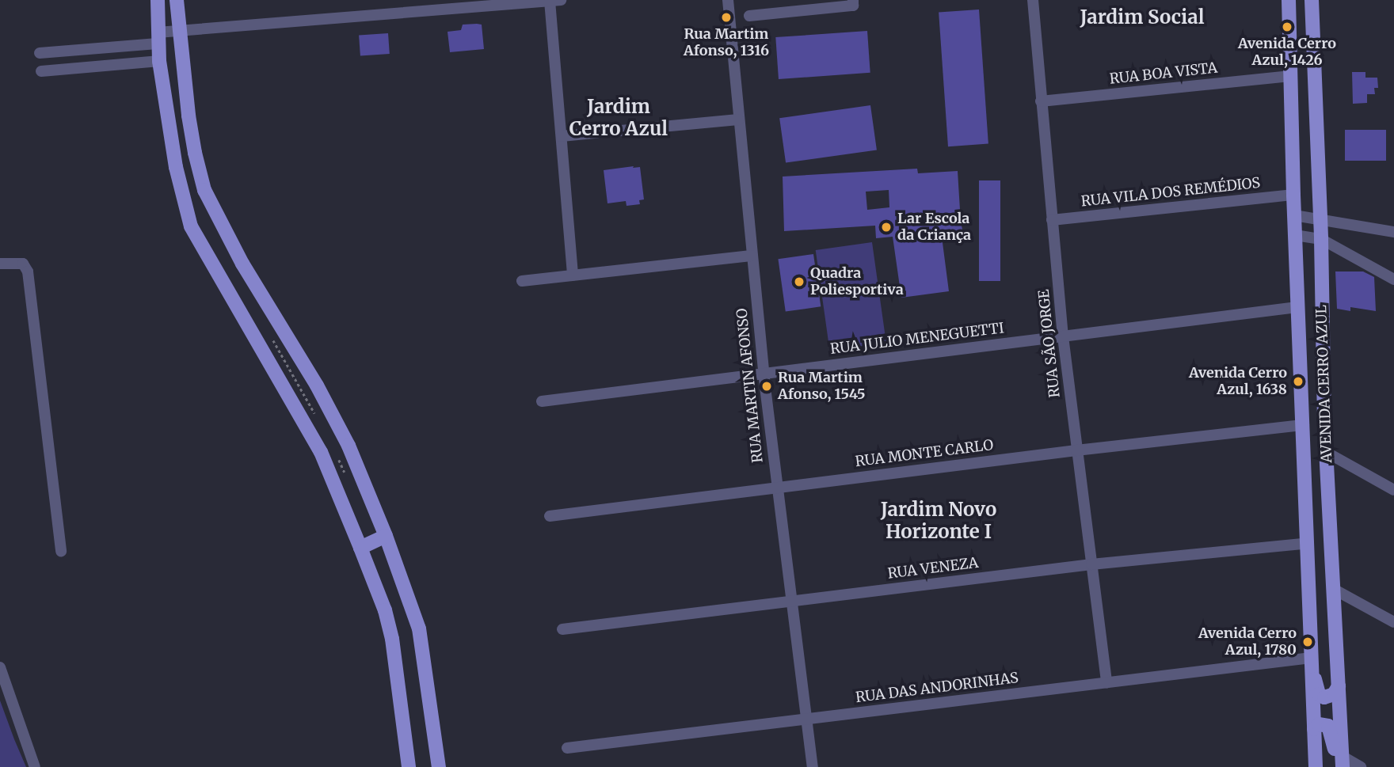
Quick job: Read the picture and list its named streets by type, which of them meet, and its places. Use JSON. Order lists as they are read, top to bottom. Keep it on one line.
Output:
{"streets":{"main road":["AVENIDA CERRO AZUL"],"street":["RUA BOA VISTA","RUA VILA DOS REMÉDIOS","RUA JULIO MENEGUETTI","RUA SÃO JORGE","RUA MARTIN AFONSO","RUA MONTE CARLO","RUA VENEZA","RUA DAS ANDORINHAS"]},"crossings":[["RUA BOA VISTA","RUA SÃO JORGE"],["RUA BOA VISTA","AVENIDA CERRO AZUL"],["RUA VILA DOS REMÉDIOS","RUA SÃO JORGE"],["RUA VILA DOS REMÉDIOS","AVENIDA CERRO AZUL"],["RUA JULIO MENEGUETTI","RUA SÃO JORGE"],["RUA JULIO MENEGUETTI","AVENIDA CERRO AZUL"],["RUA JULIO MENEGUETTI","RUA MARTIN AFONSO"],["RUA SÃO JORGE","RUA MONTE CARLO"],["RUA SÃO JORGE","RUA VENEZA"],["RUA SÃO JORGE","RUA DAS ANDORINHAS"],["AVENIDA CERRO AZUL","RUA MONTE CARLO"],["AVENIDA CERRO AZUL","RUA VENEZA"],["AVENIDA CERRO AZUL","RUA DAS ANDORINHAS"],["RUA MARTIN AFONSO","RUA MONTE CARLO"],["RUA MARTIN AFONSO","RUA VENEZA"],["RUA MARTIN AFONSO","RUA DAS ANDORINHAS"]],"districts":["Jardim Social","Jardim Cerro Azul","Jardim Novo Horizonte I"],"places":["Rua Martim Afonso, 1316","Avenida Cerro Azul, 1426","Lar Escola da Criança","Quadra Poliesportiva","Avenida Cerro Azul, 1638","Rua Martim Afonso, 1545","Avenida Cerro Azul, 1780"]}
